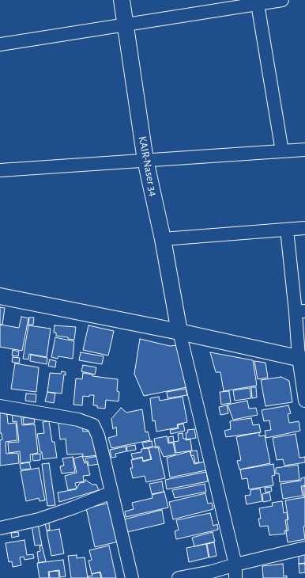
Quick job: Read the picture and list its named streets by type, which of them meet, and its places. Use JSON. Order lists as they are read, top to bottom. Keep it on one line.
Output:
{"streets":{"street":["KAIR-Naser 34"]}}
